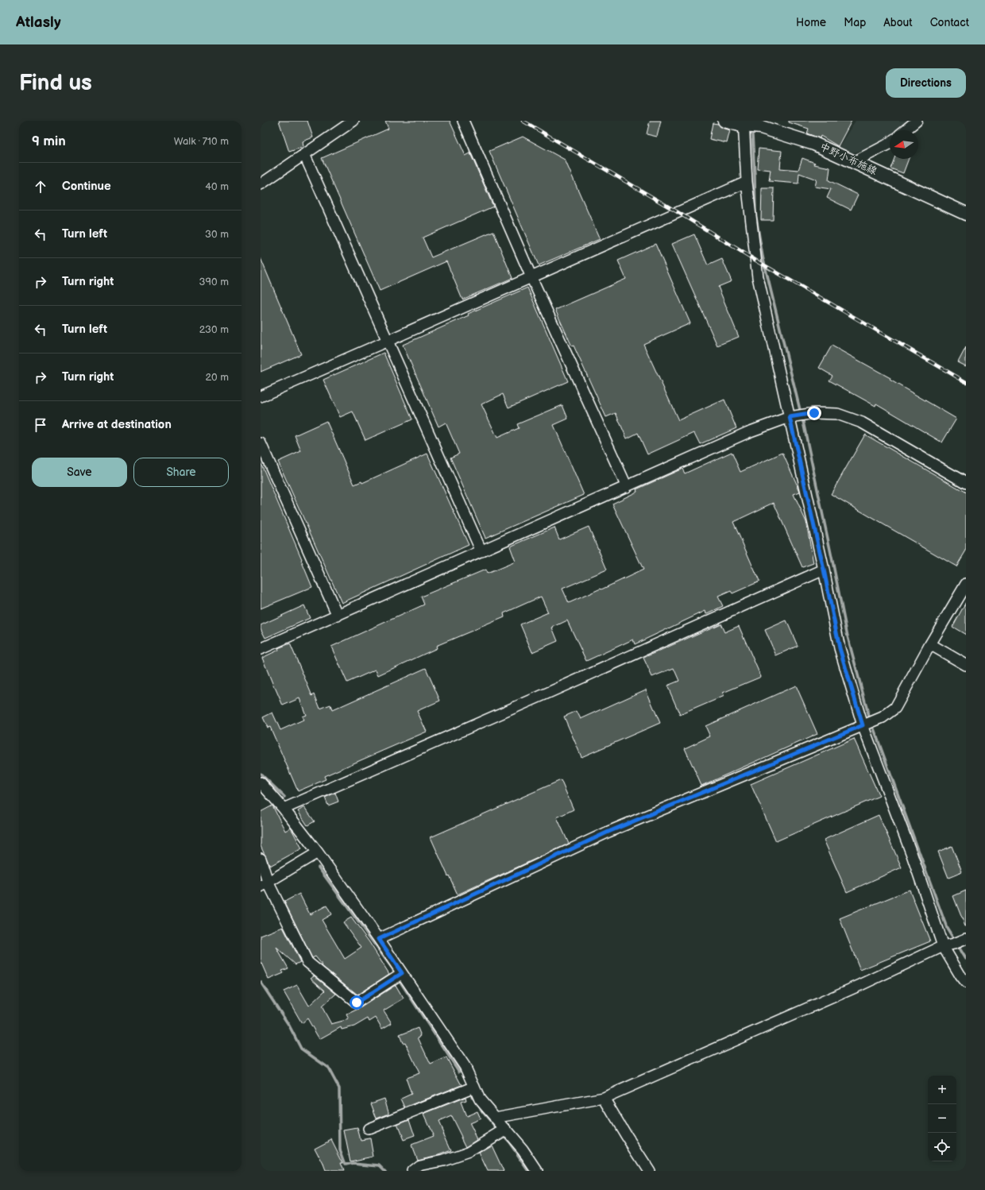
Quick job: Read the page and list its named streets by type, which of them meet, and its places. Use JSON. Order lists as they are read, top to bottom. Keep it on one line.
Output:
{"streets":{"main road":["中野小布施線"]},"north":"left","page":{"header":"Atlasly","nav":["Home","Map","About","Contact"],"buttons":["Directions",["Save","Share"]],"title":"Find us","heading":["9 min","Walk · 710 m"],"list":[["Continue","40 m"],["Turn left","30 m"],["Turn right","390 m"],["Turn left","230 m"],["Turn right","20 m"],"Arrive at destination"],"map_buttons":["+","−"]}}
